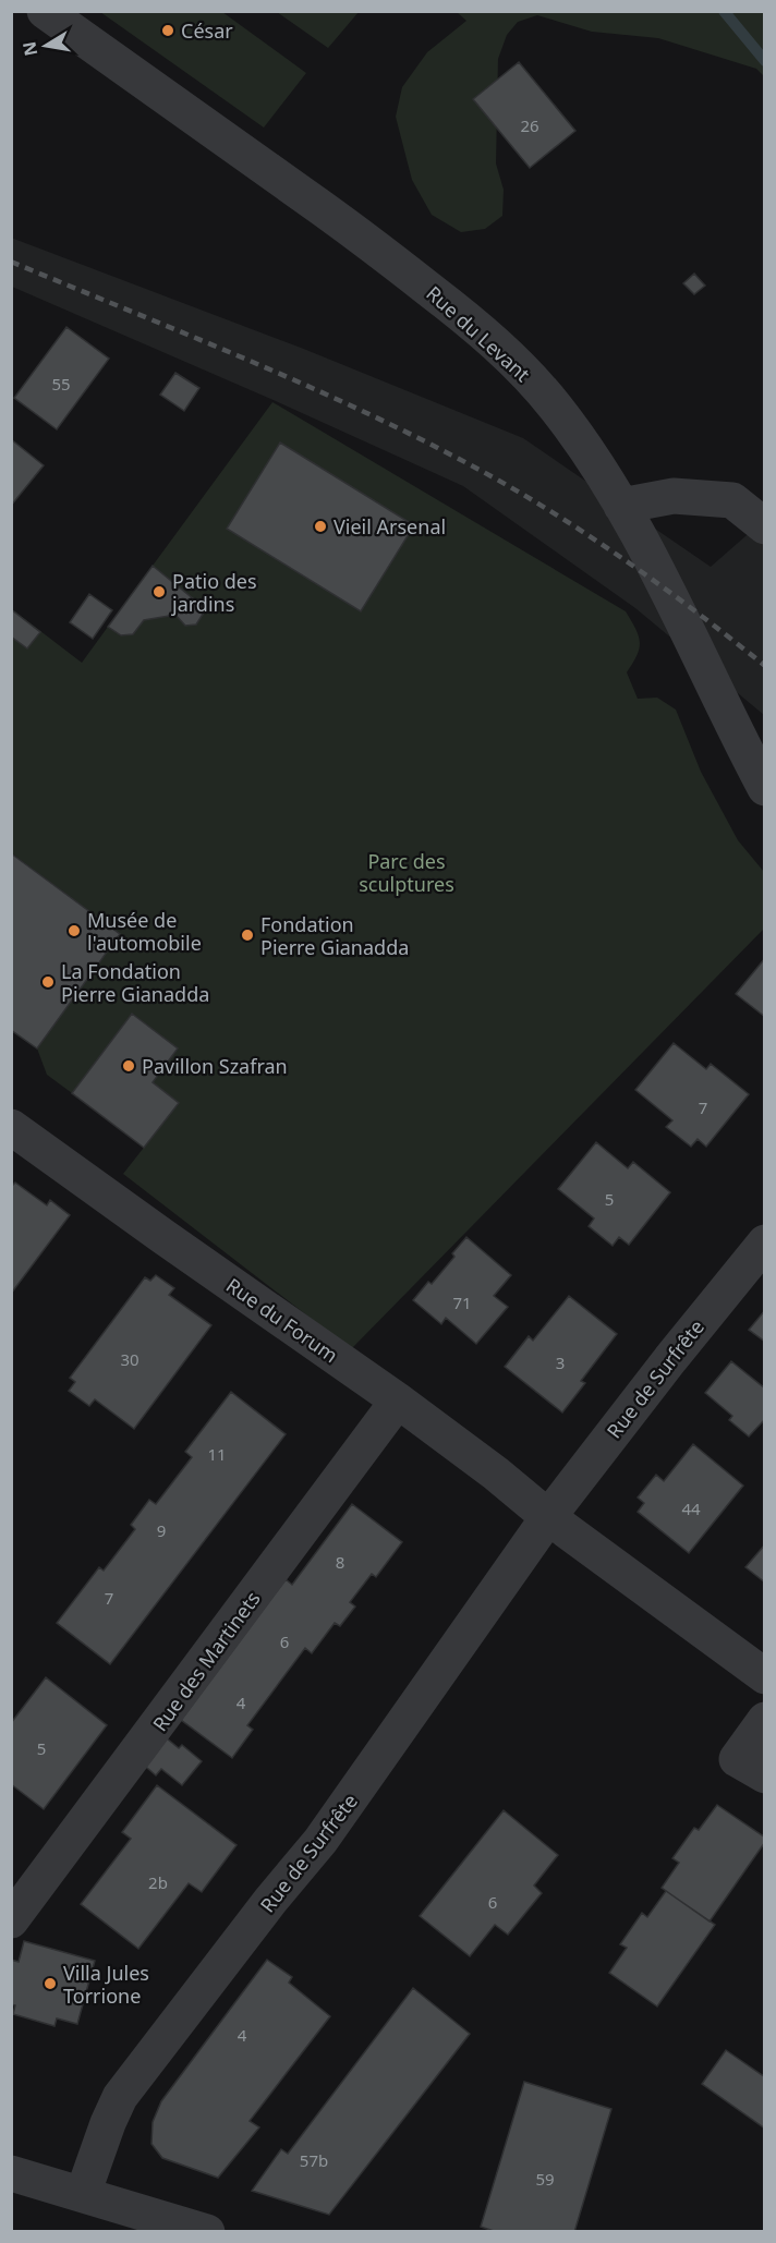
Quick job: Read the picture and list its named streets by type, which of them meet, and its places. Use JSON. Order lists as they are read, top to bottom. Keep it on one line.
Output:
{"streets":{"street":["Rue du Levant","Rue du Forum","Rue de Surfrête","Rue des Martinets"]},"crossings":[["Rue du Forum","Rue de Surfrête"],["Rue du Forum","Rue des Martinets"]],"parks":["Parc des sculptures"],"places":["César","Vieil Arsenal","Patio des jardins","Musée de l'automobile","Fondation Pierre Gianadda","La Fondation Pierre Gianadda","Pavillon Szafran","Villa Jules Torrione"],"house_numbers":["26","55","7","5","71","30","3","11","44","9","8","7","6","4","5","2b","6","4","57b","59"],"north":"left"}
